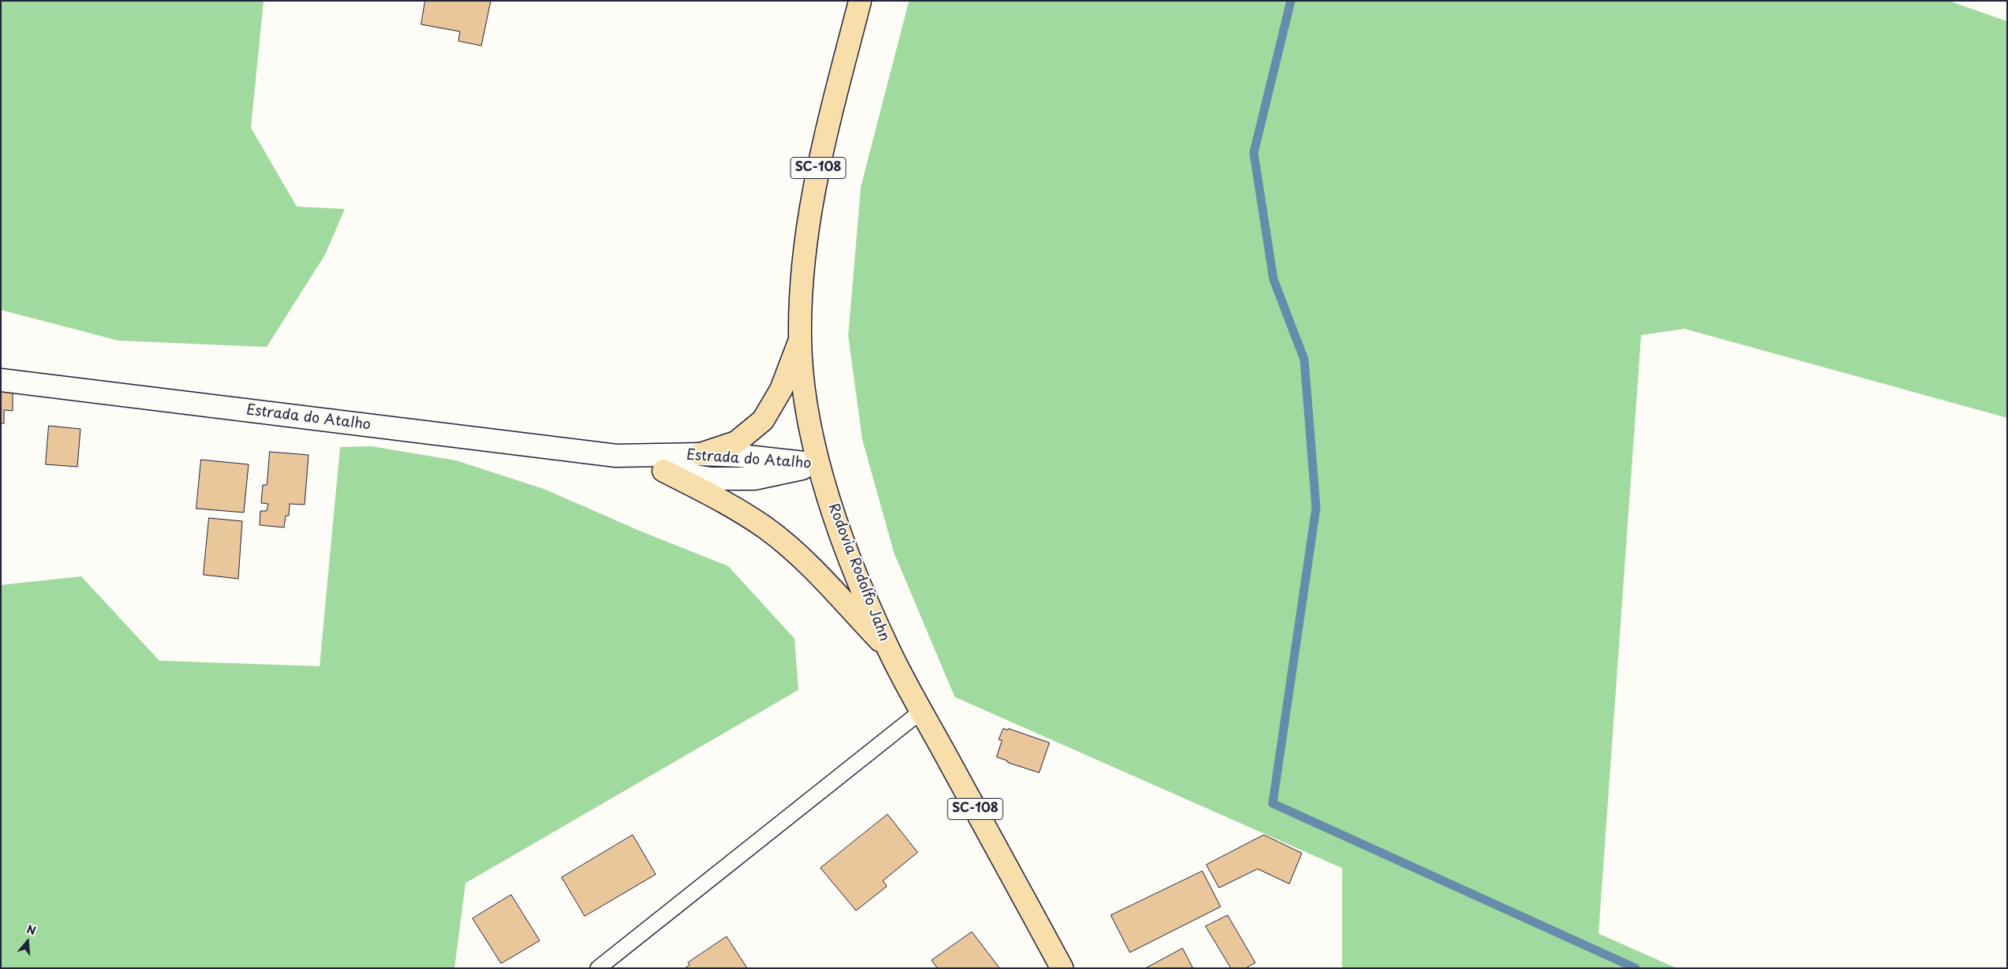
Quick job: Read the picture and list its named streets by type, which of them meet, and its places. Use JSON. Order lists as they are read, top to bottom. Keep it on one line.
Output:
{"streets":{"main road":["SC-108","Rodovia Rodolfo Jahn"],"street":["Estrada do Atalho"]},"crossings":[["Estrada do Atalho","Rodovia Rodolfo Jahn"]],"north":"top"}
